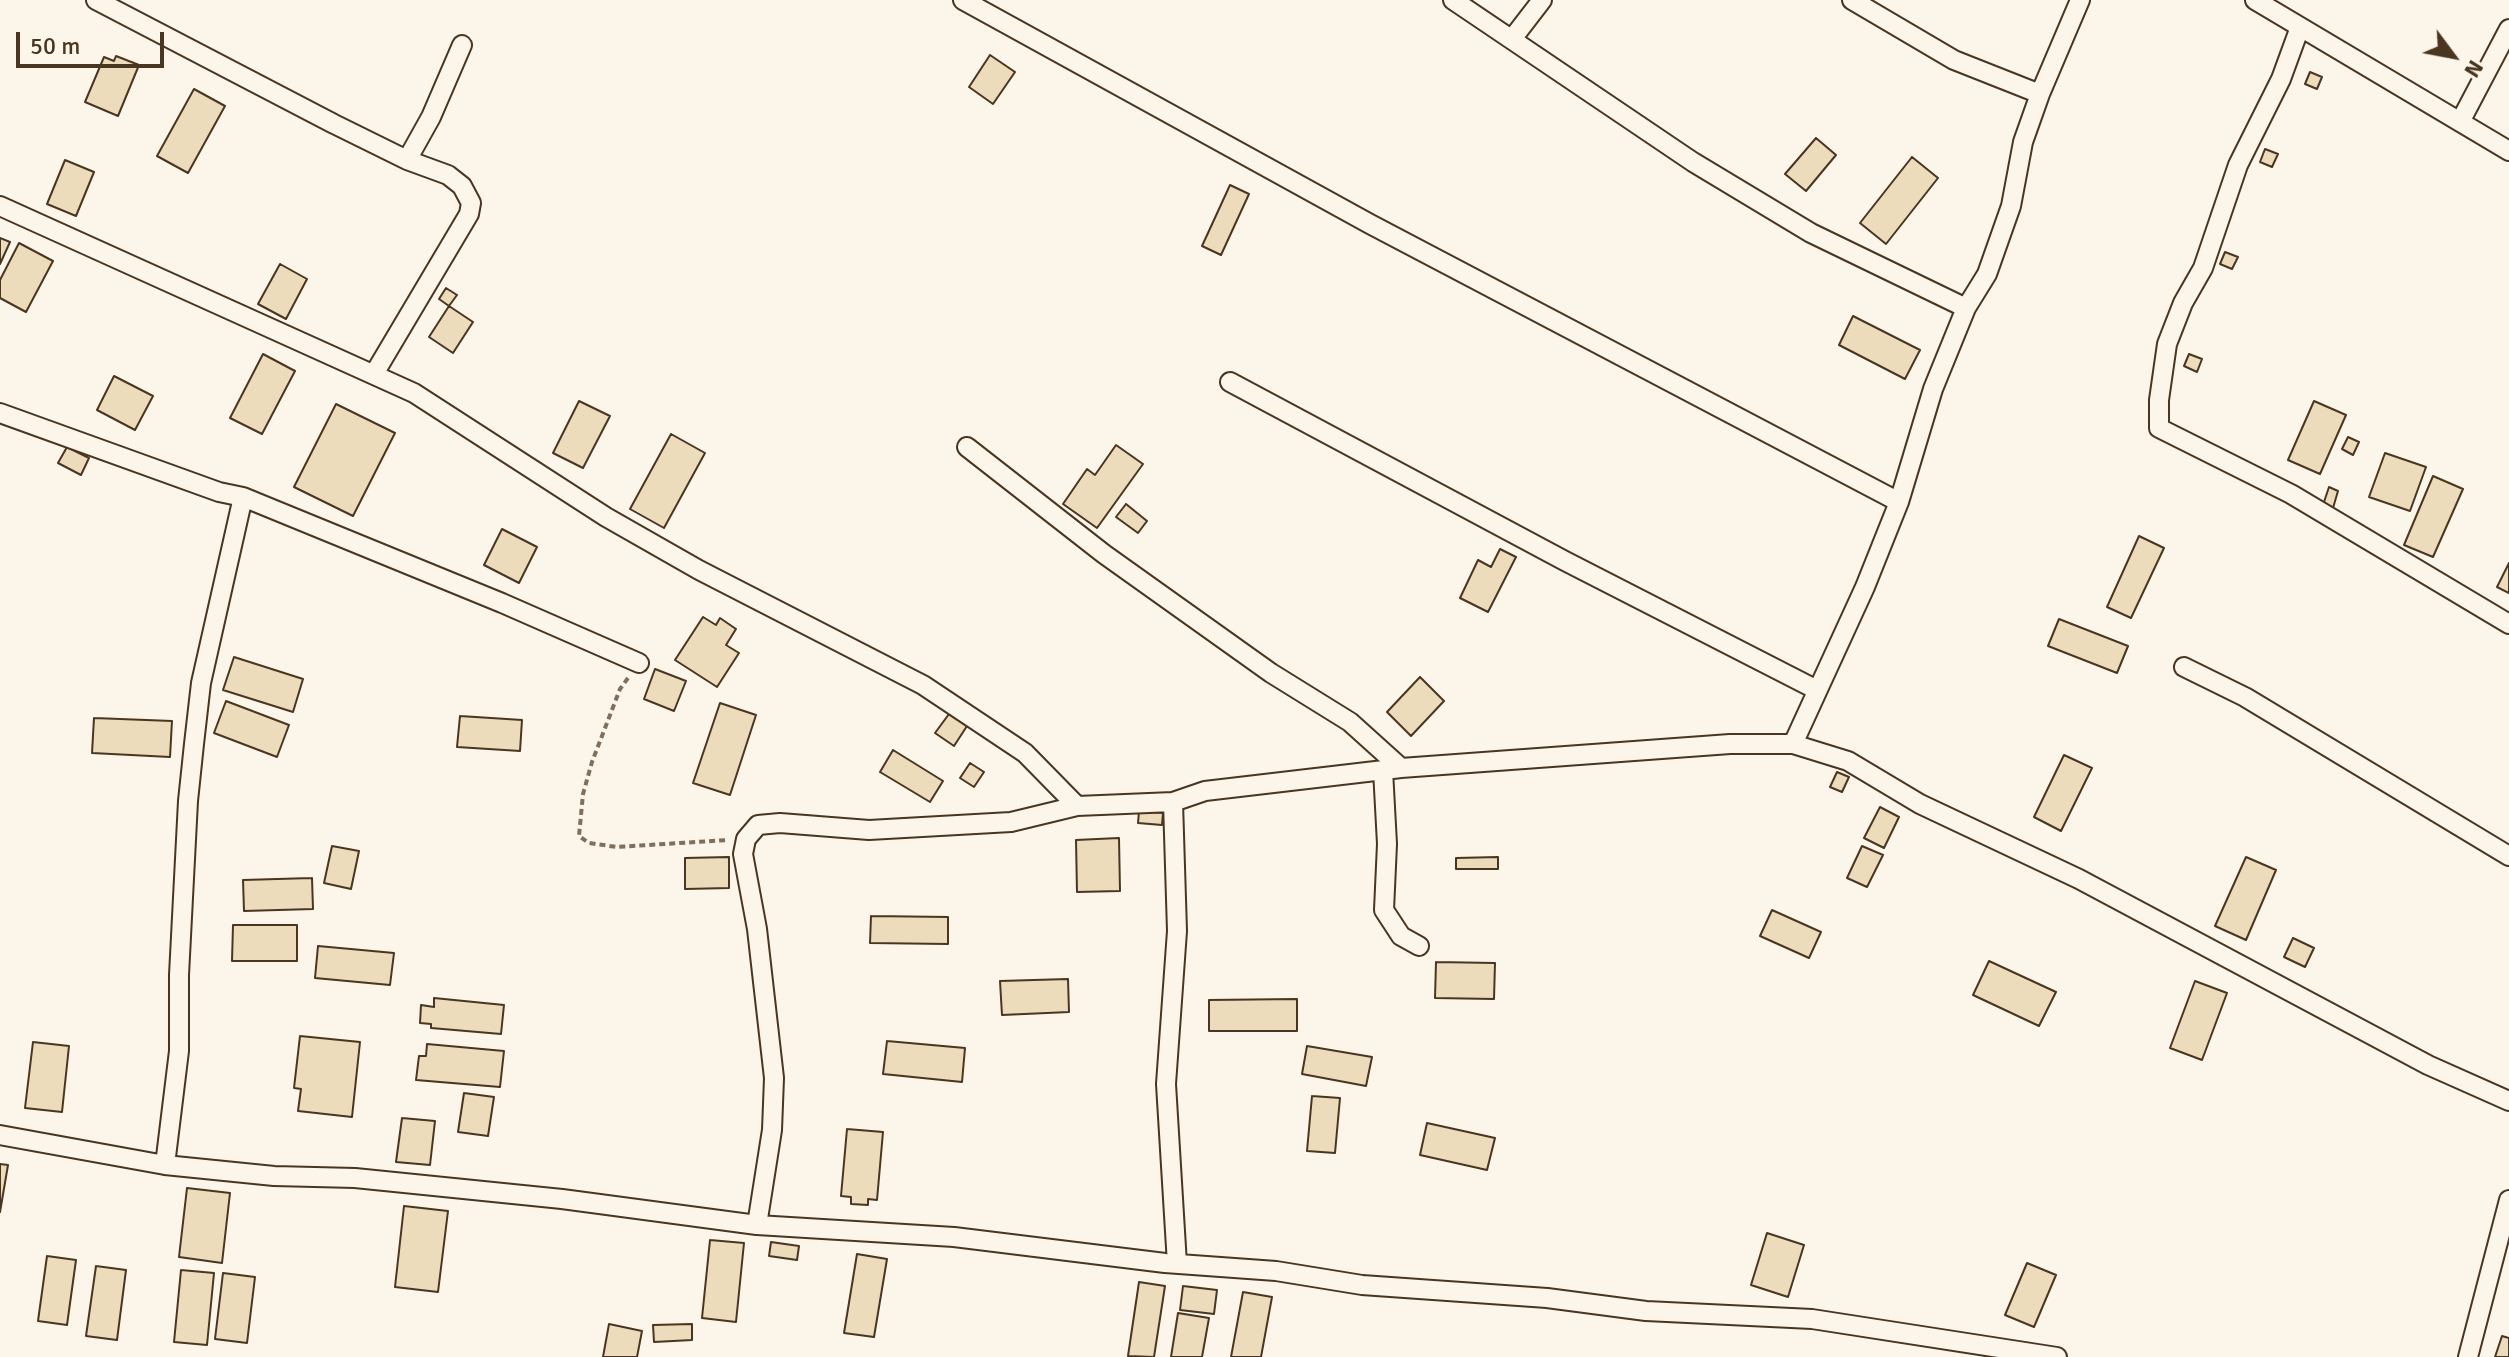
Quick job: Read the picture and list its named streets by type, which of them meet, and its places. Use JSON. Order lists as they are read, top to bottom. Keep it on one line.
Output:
{"scale_bar":"50 m","north":"bottom right"}
